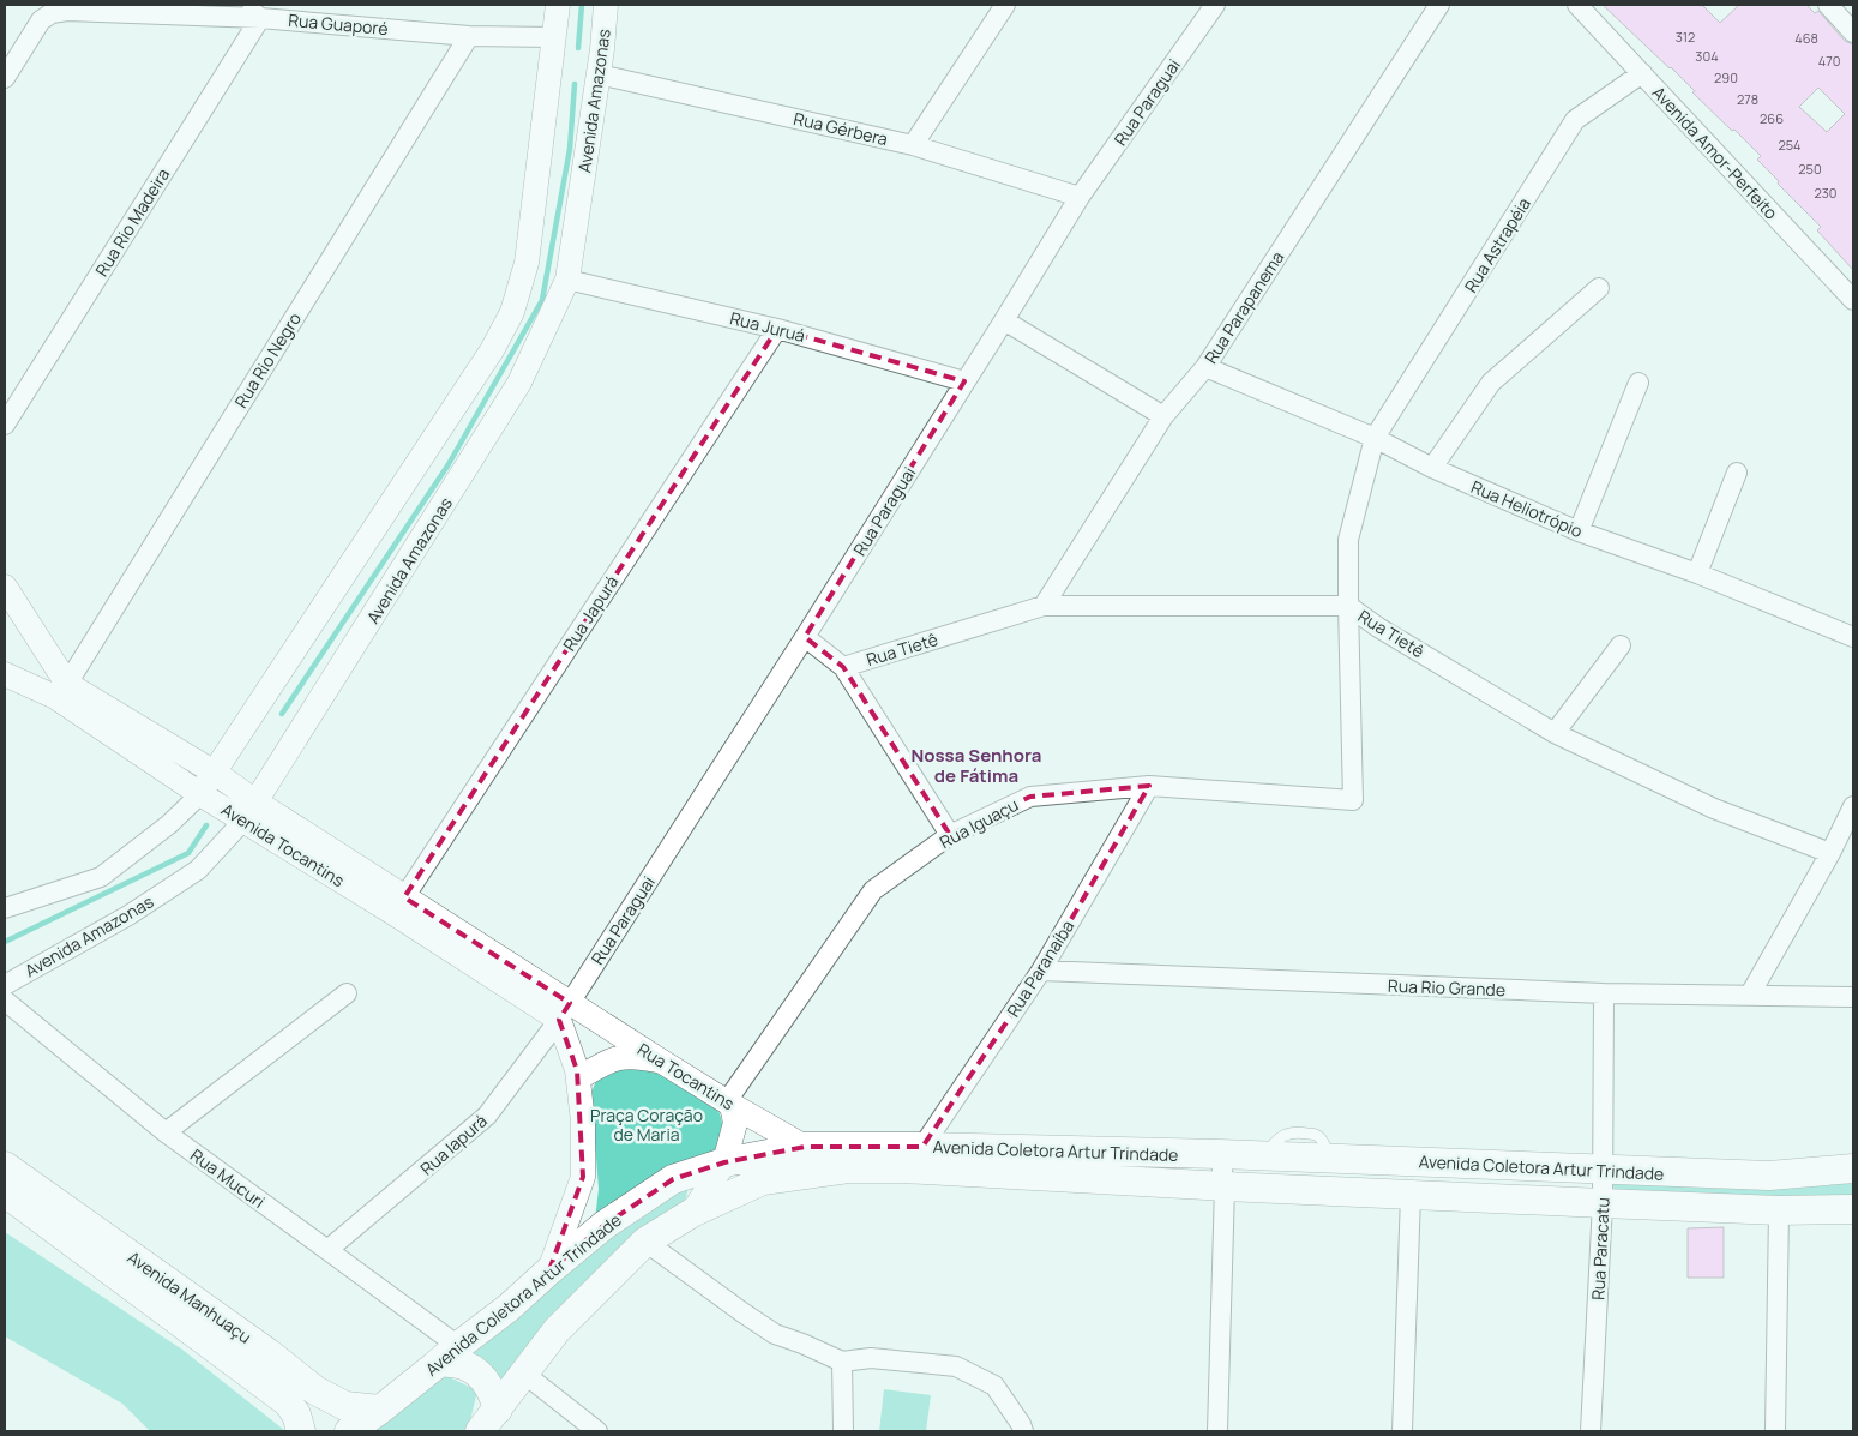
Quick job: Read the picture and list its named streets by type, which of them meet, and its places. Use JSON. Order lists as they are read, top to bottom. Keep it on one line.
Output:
{"streets":{"main road":["Avenida Coletora Artur Trindade","Avenida Manhuaçu"],"street":["Rua Guaporé","Avenida Amazonas","Rua Paraguai","Rua Gérbera","Avenida Amor-Perfeito","Rua Rio Madeira","Rua Astrapéia","Rua Parapanema","Rua Juruá","Rua Rio Negro","Rua Heliotrópio","Rua Japurá","Rua Tietê","Rua Iguaçu","Avenida Tocantins","Rua Paranaíba","Rua Rio Grande","Rua Tocantins","Rua Iapurá","Rua Mucuri","Rua Paracatu"]},"crossings":[["Rua Guaporé","Rua Rio Madeira"],["Rua Guaporé","Rua Rio Negro"],["Avenida Amazonas","Rua Gérbera"],["Avenida Amazonas","Rua Juruá"],["Avenida Amazonas","Avenida Tocantins"],["Rua Paraguai","Rua Gérbera"],["Rua Paraguai","Rua Juruá"],["Rua Paraguai","Avenida Tocantins"],["Rua Paraguai","Rua Tocantins"],["Rua Paraguai","Rua Iapurá"],["Avenida Amor-Perfeito","Rua Astrapéia"],["Rua Astrapéia","Rua Heliotrópio"],["Rua Astrapéia","Rua Tietê"],["Rua Astrapéia","Rua Iguaçu"],["Rua Parapanema","Rua Heliotrópio"],["Rua Parapanema","Rua Tietê"],["Rua Juruá","Rua Japurá"],["Rua Rio Negro","Avenida Tocantins"],["Rua Japurá","Avenida Tocantins"],["Rua Iguaçu","Rua Paranaíba"],["Rua Iguaçu","Rua Tocantins"],["Avenida Tocantins","Rua Tocantins"],["Avenida Tocantins","Rua Iapurá"],["Rua Paranaíba","Rua Rio Grande"],["Rua Paranaíba","Avenida Coletora Artur Trindade"],["Rua Rio Grande","Rua Paracatu"],["Rua Tocantins","Rua Iapurá"],["Rua Tocantins","Avenida Coletora Artur Trindade"],["Rua Iapurá","Rua Mucuri"],["Avenida Coletora Artur Trindade","Rua Mucuri"],["Avenida Coletora Artur Trindade","Rua Paracatu"],["Avenida Coletora Artur Trindade","Avenida Manhuaçu"]],"districts":["Nossa Senhora de Fátima"],"parks":["Praça Coração de Maria"],"house_numbers":["312","468","304","470","290","278","266","254","250","230"]}
